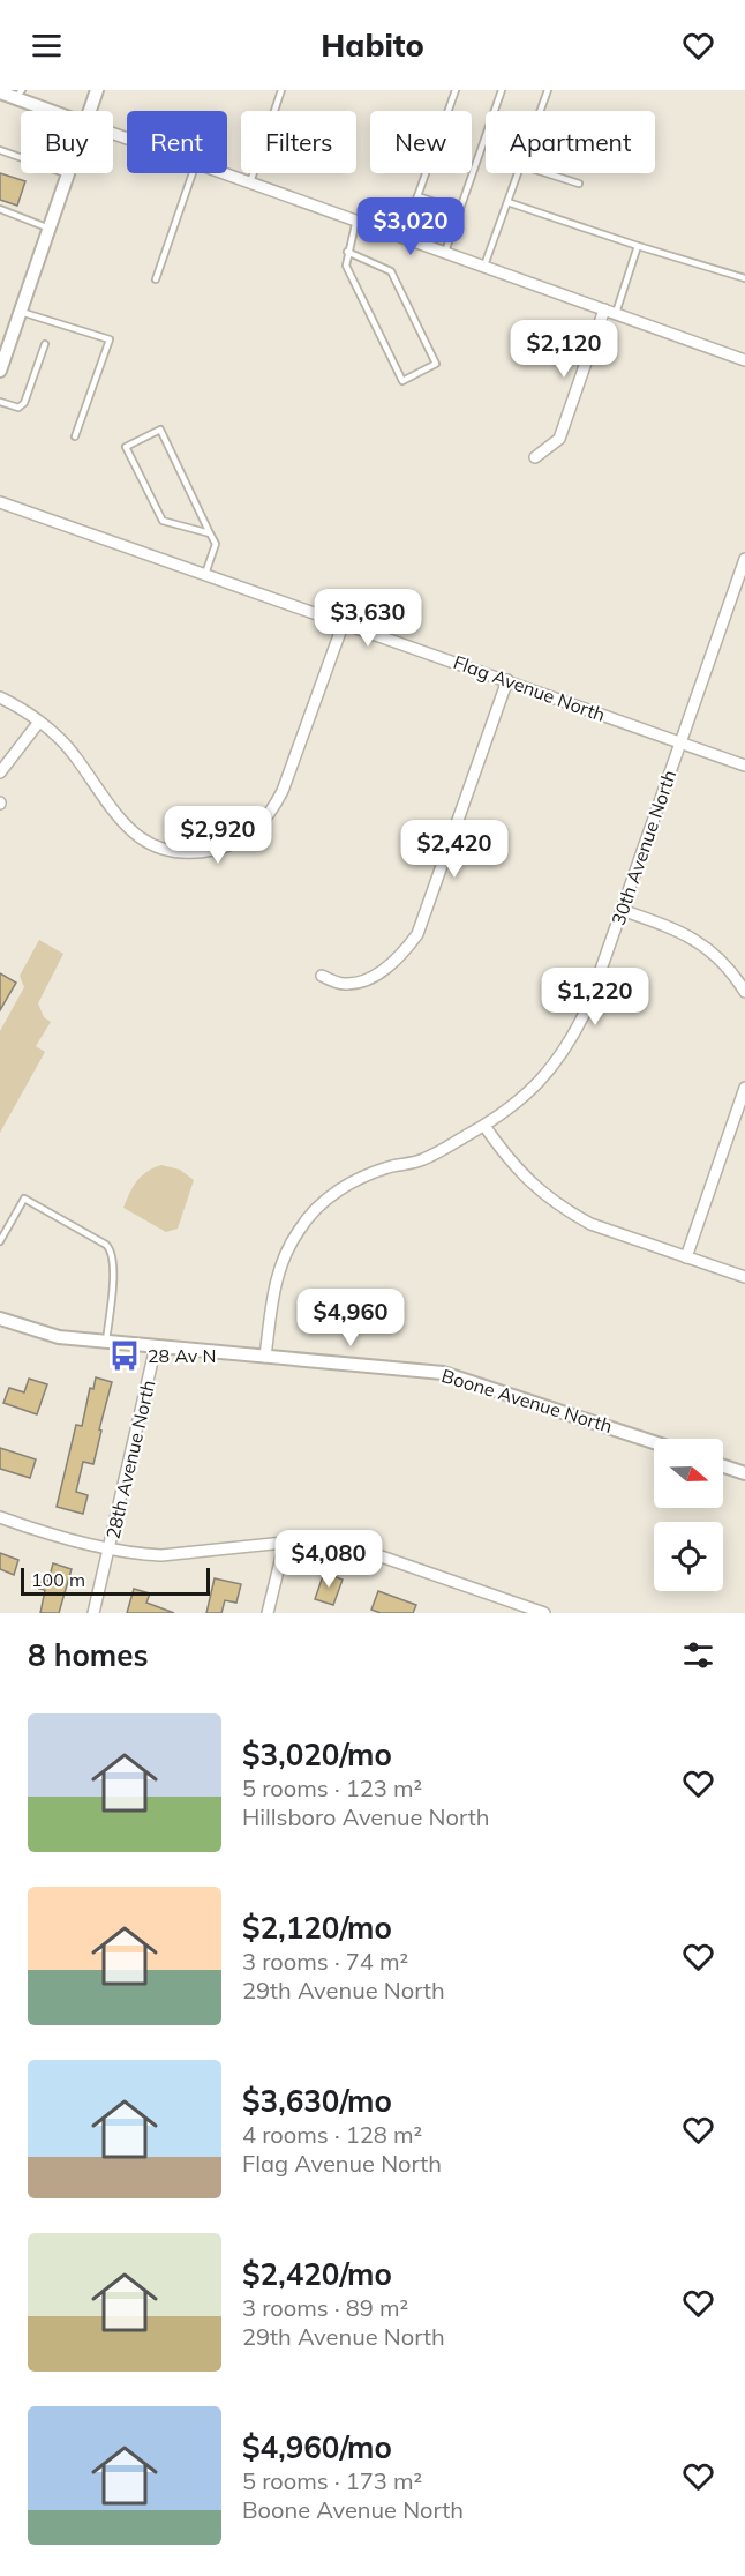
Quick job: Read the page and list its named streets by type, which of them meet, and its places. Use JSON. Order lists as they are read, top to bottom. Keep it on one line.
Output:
{"streets":{"street":["Flag Avenue North","30th Avenue North","Boone Avenue North","28th Avenue North"]},"crossings":[["Flag Avenue North","30th Avenue North"],["30th Avenue North","Boone Avenue North"],["Boone Avenue North","28th Avenue North"]],"places":{"bus stop":["28 Av N"]},"scale_bar":"100 m","north":"right","page":{"header":"Habito","chip":["Buy","Rent","Filters","New","Apartment"],"price":["$3,020","$2,120","$3,630","$2,920","$2,420","$1,220","$4,960","$4,080"],"scale":"100 m","heading":"8 homes","list":[{"name":"$3,020/mo","note":"5 rooms · 123 m² · Hillsboro Avenue North"},{"name":"$2,120/mo","note":"3 rooms · 74 m² · 29th Avenue North"},{"name":"$3,630/mo","note":"4 rooms · 128 m² · Flag Avenue North"},{"name":"$2,420/mo","note":"3 rooms · 89 m² · 29th Avenue North"},{"name":"$4,960/mo","note":"5 rooms · 173 m² · Boone Avenue North"}]}}
